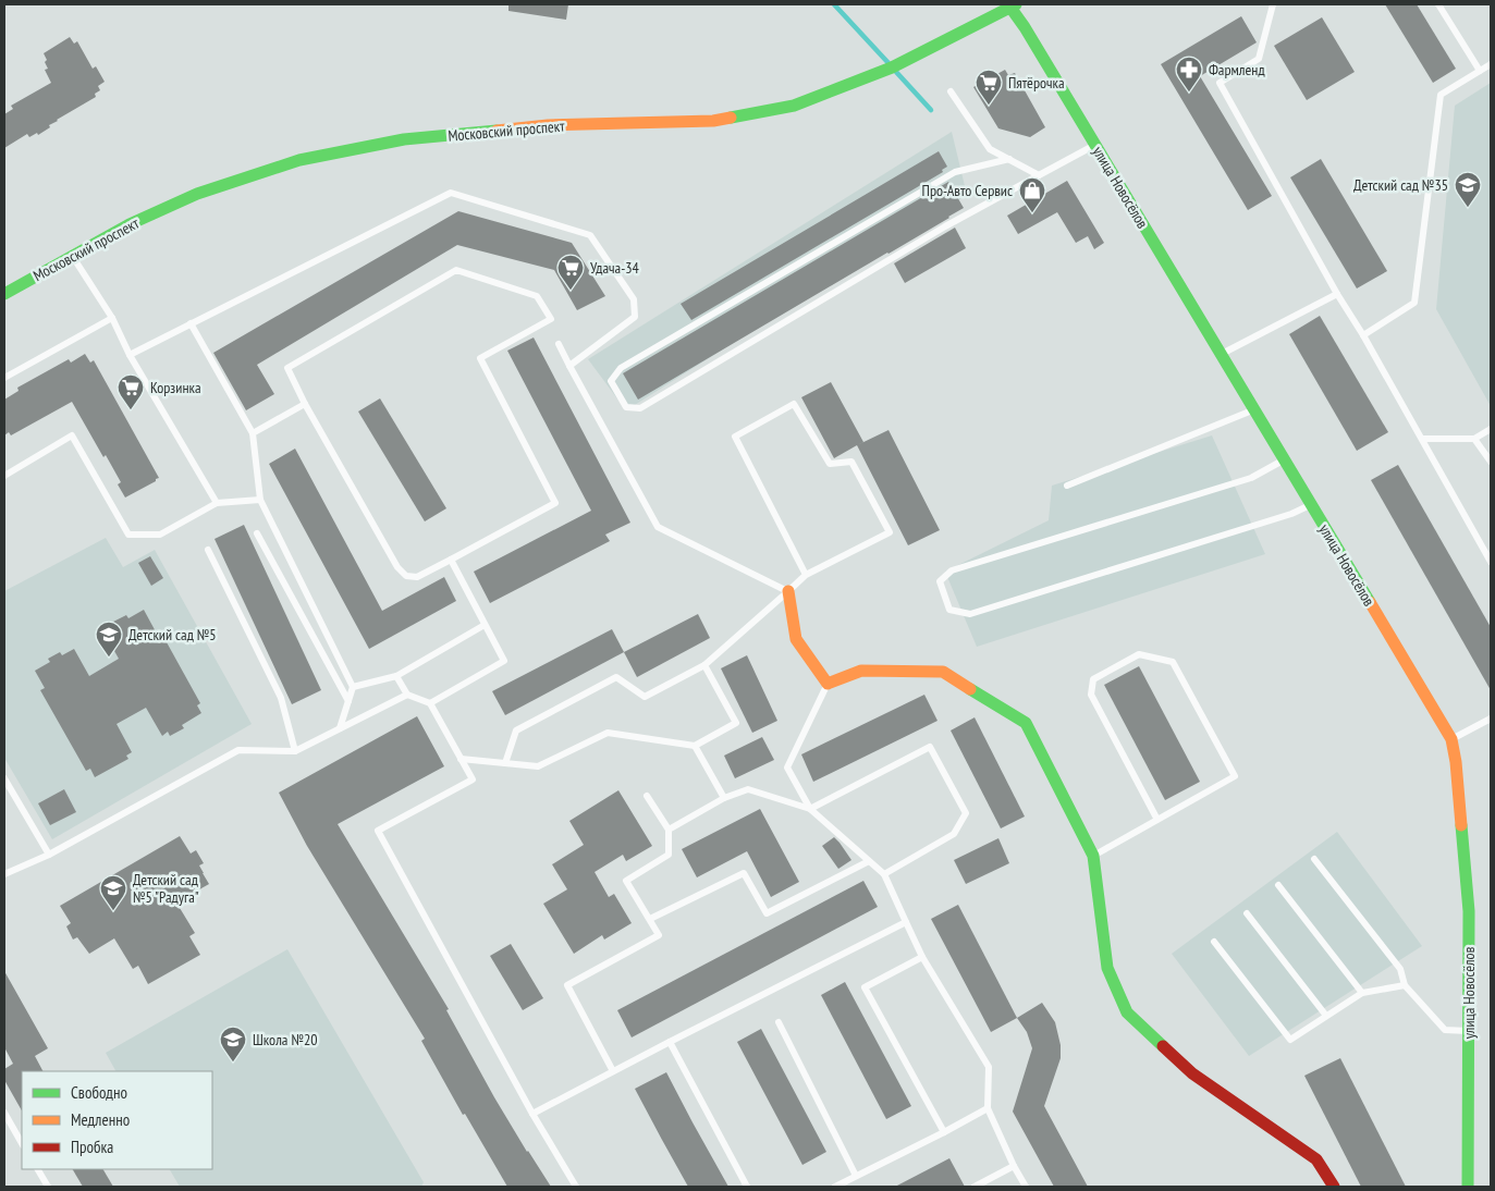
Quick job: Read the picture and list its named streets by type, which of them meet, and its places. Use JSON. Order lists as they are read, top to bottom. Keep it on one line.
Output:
{"streets":{"street":["Московский проспект","улица Новосёлов"]},"crossings":[["Московский проспект","улица Новосёлов"]],"places":{"pharmacy":["Фармленд"],"supermarket":["Пятёрочка","Удача-34","Корзинка"],"school or university":["Детский сад №35","Детский сад №5","Детский сад №5 \"Радуга\"","Школа №20"],"shop":["Про-Авто Сервис"]},"legend":["Свободно","Медленно","Пробка"]}
